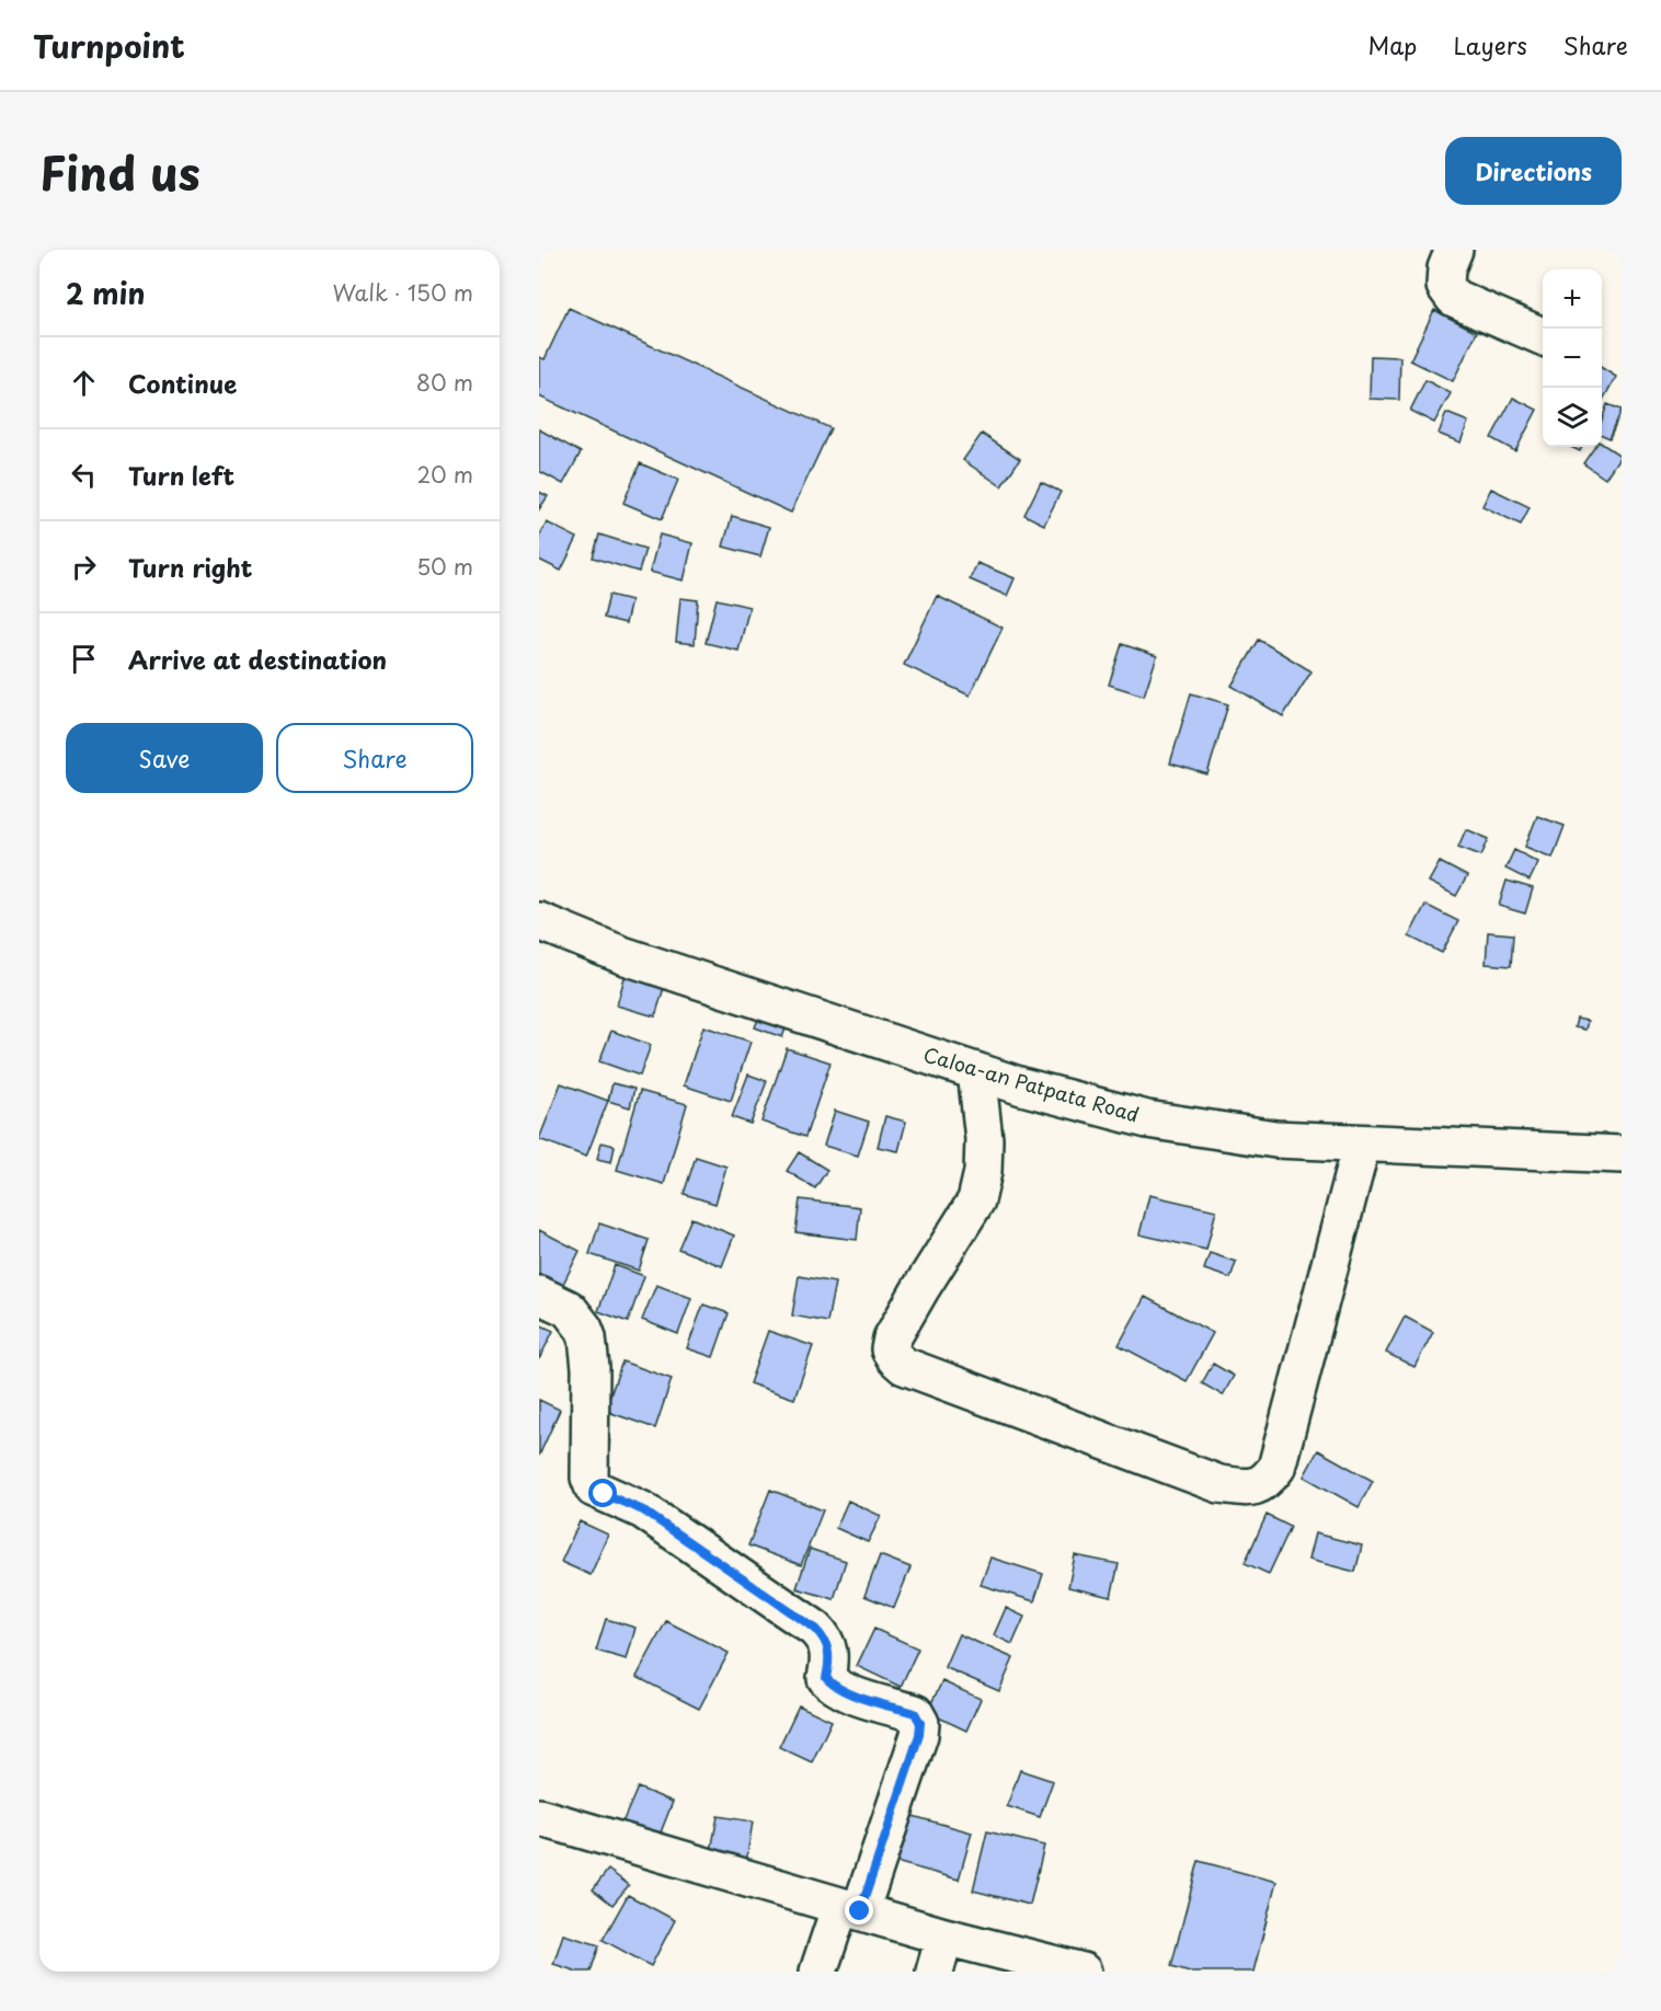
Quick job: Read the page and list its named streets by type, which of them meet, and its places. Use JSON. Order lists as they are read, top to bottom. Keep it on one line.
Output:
{"streets":{"street":["Caloa-an Patpata Road"]},"page":{"header":"Turnpoint","nav":["Map","Layers","Share"],"title":"Find us","buttons":["Directions",["Save","Share"]],"heading":["2 min","Walk · 150 m"],"map_buttons":["+","−"],"list":[["Continue","80 m"],["Turn left","20 m"],["Turn right","50 m"],"Arrive at destination"]}}
